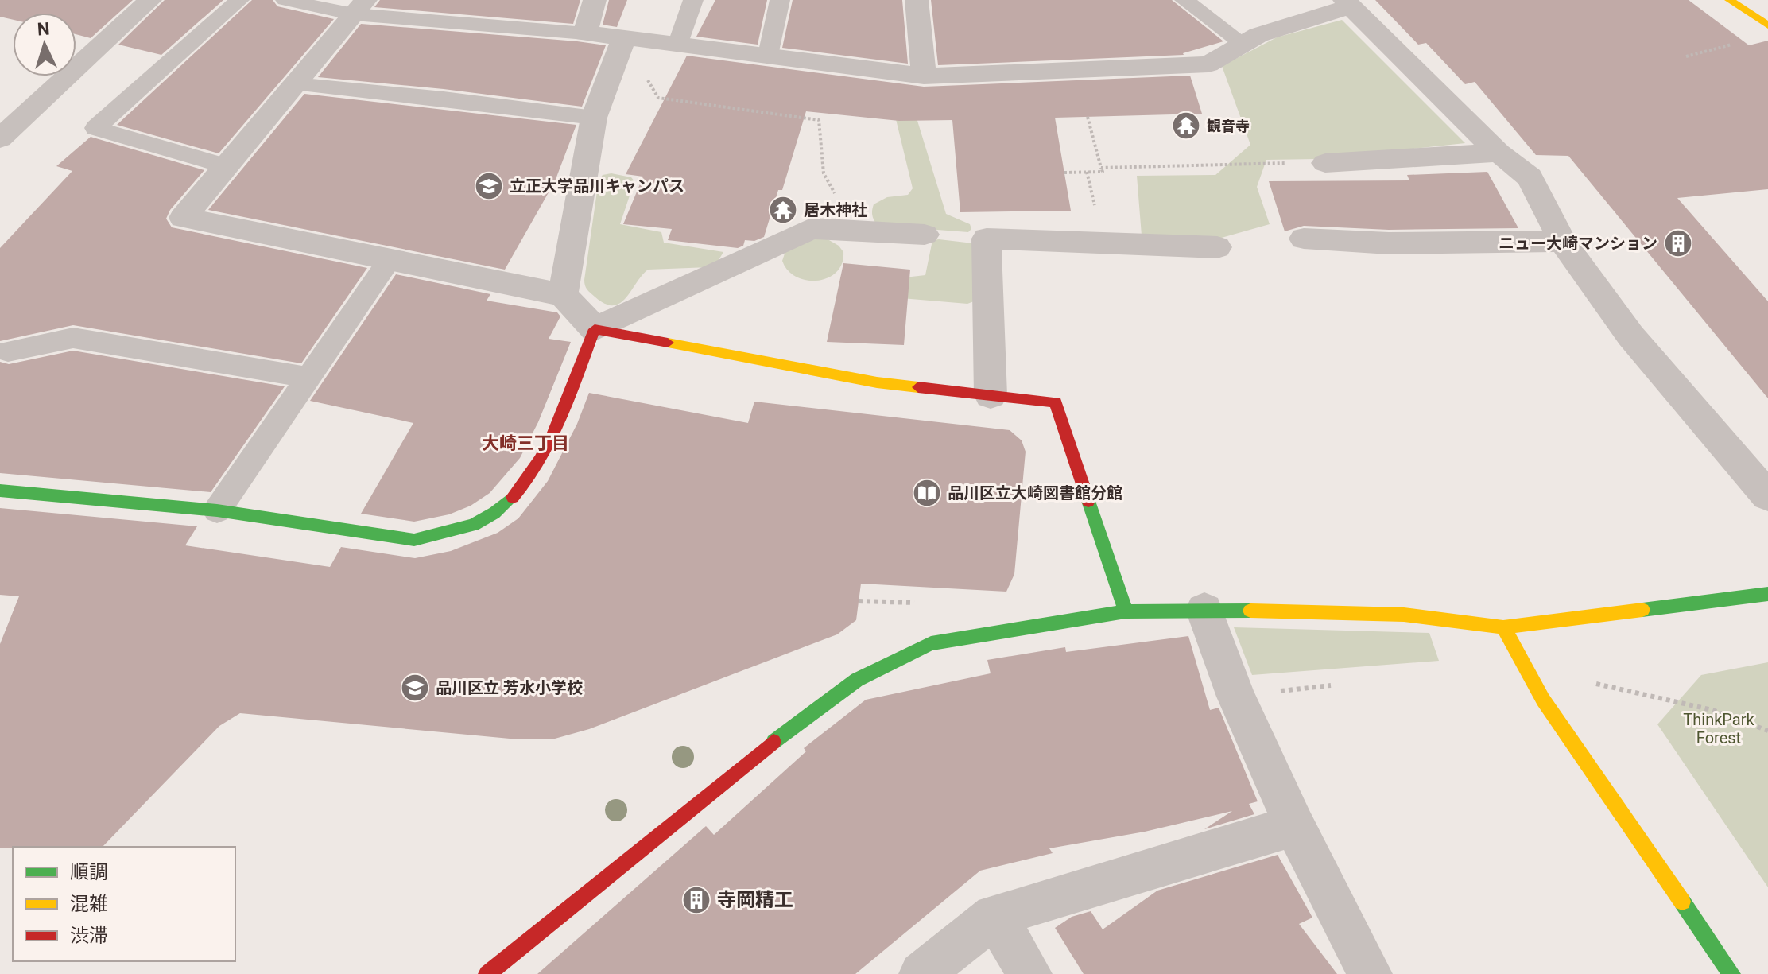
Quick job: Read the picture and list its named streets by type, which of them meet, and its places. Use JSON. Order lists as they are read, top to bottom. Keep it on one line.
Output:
{"districts":["大崎三丁目"],"parks":["ThinkPark Forest"],"places":{"temple":["観音寺","居木神社"],"school or university":["立正大学品川キャンパス","品川区立 芳水小学校"],"building":["ニュー大崎マンション","寺岡精工"],"library":["品川区立大崎図書館分館"]},"legend":["順調","混雑","渋滞"],"north":"top"}
